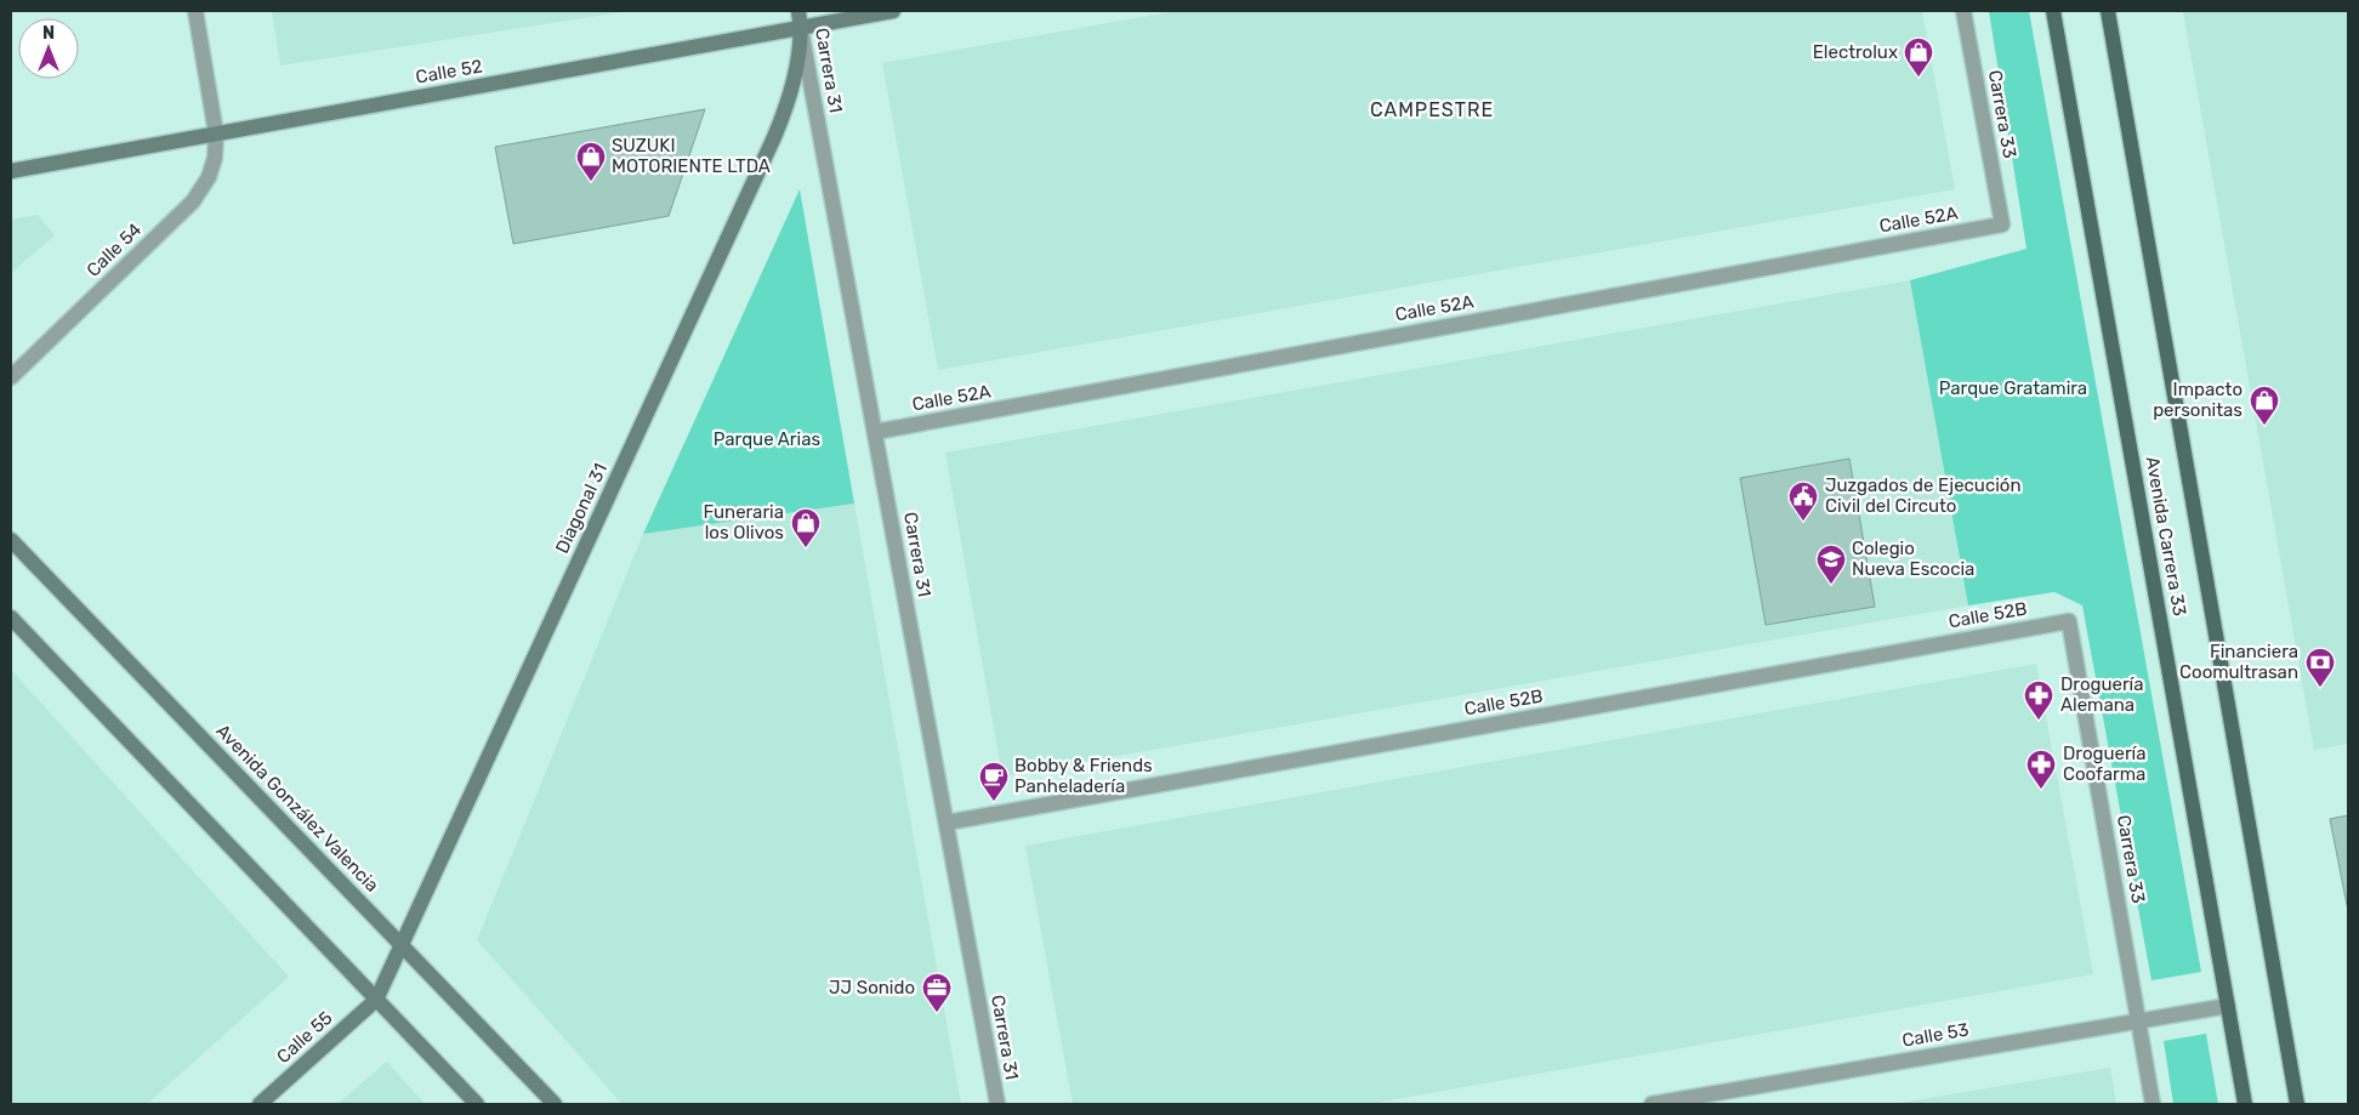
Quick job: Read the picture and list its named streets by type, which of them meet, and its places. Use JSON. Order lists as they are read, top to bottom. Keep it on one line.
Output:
{"streets":{"main road":["Avenida Carrera 33"],"street":["Carrera 31","Calle 52","Carrera 33","Calle 52A","Calle 54","Diagonal 31","Calle 52B","Avenida González Valencia","Calle 53","Calle 55"]},"crossings":[["Carrera 31","Calle 52"],["Carrera 31","Calle 52A"],["Carrera 31","Diagonal 31"],["Carrera 31","Calle 52B"],["Calle 52","Calle 54"],["Calle 52","Diagonal 31"],["Carrera 33","Calle 52A"],["Carrera 33","Calle 52B"],["Carrera 33","Calle 53"],["Diagonal 31","Avenida González Valencia"],["Diagonal 31","Calle 55"],["Avenida Carrera 33","Calle 53"]],"districts":["CAMPESTRE"],"parks":["Parque Gratamira","Parque Arias"],"places":{"shop":["Electrolux","SUZUKI MOTORIENTE LTDA","Impacto personitas","Funeraria los Olivos"],"public building":["Juzgados de Ejecución Civil del Circuto"],"school or university":["Colegio Nueva Escocia"],"bank":["Financiera Coomultrasan"],"pharmacy":["Droguería Alemana","Droguería Coofarma"],"cafe":["Bobby & Friends Panheladería"],"office":["JJ Sonido"]},"north":"top"}
